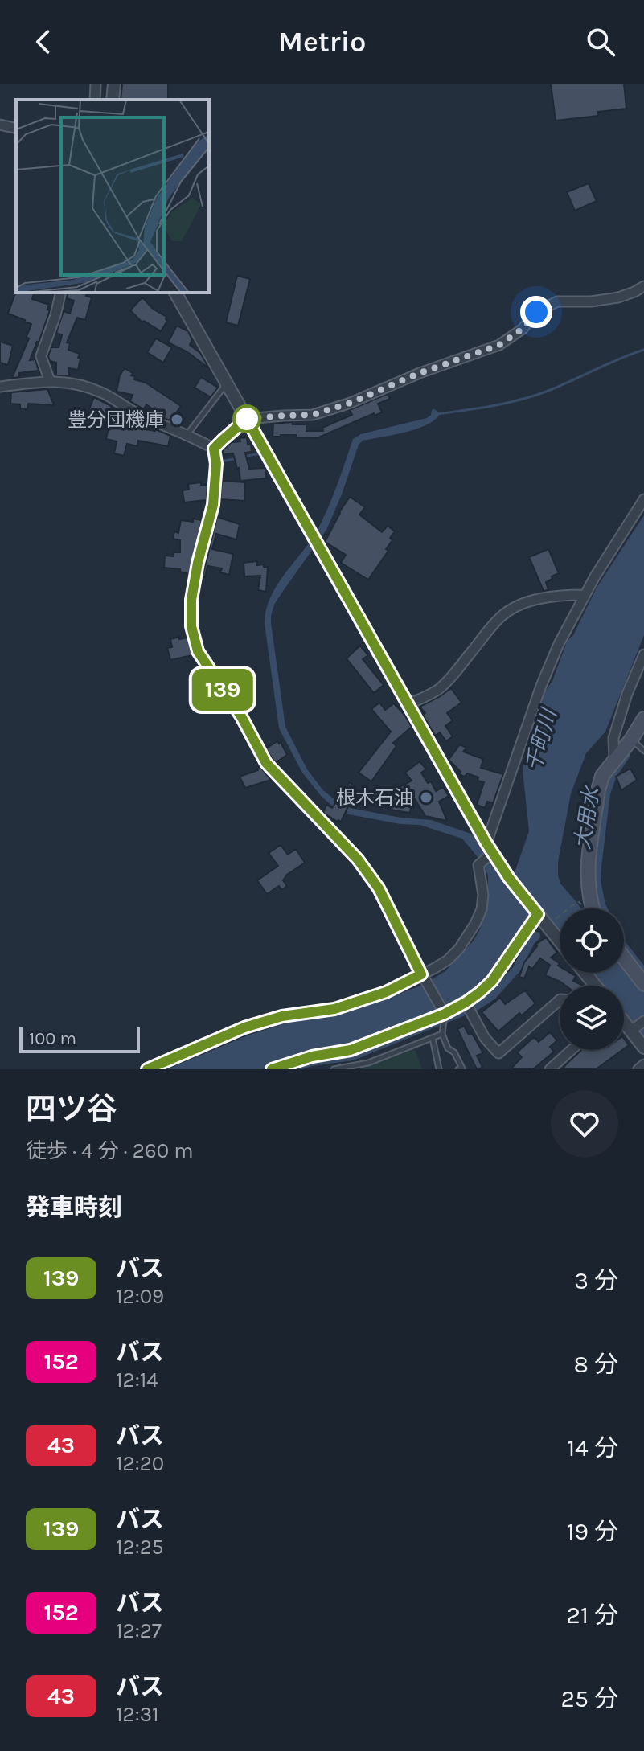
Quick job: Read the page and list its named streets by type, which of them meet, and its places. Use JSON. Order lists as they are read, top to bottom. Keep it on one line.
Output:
{"water":["千町川","大用水"],"places":["豊分団機庫","根木石油"],"lines":["bus line 139"],"scale_bar":"100 m","page":{"header":"Metrio","on_map":"139","scale":"100 m","heading":[["四ツ谷","徒歩 · 4 分 · 260 m"],"発車時刻"],"list":[{"mark":"139","name":"バス","note":"12:09","value":"3 分"},{"mark":"152","name":"バス","note":"12:14","value":"8 分"},{"mark":"43","name":"バス","note":"12:20","value":"14 分"},{"mark":"139","name":"バス","note":"12:25","value":"19 分"},{"mark":"152","name":"バス","note":"12:27","value":"21 分"},{"mark":"43","name":"バス","note":"12:31","value":"25 分"}]}}
